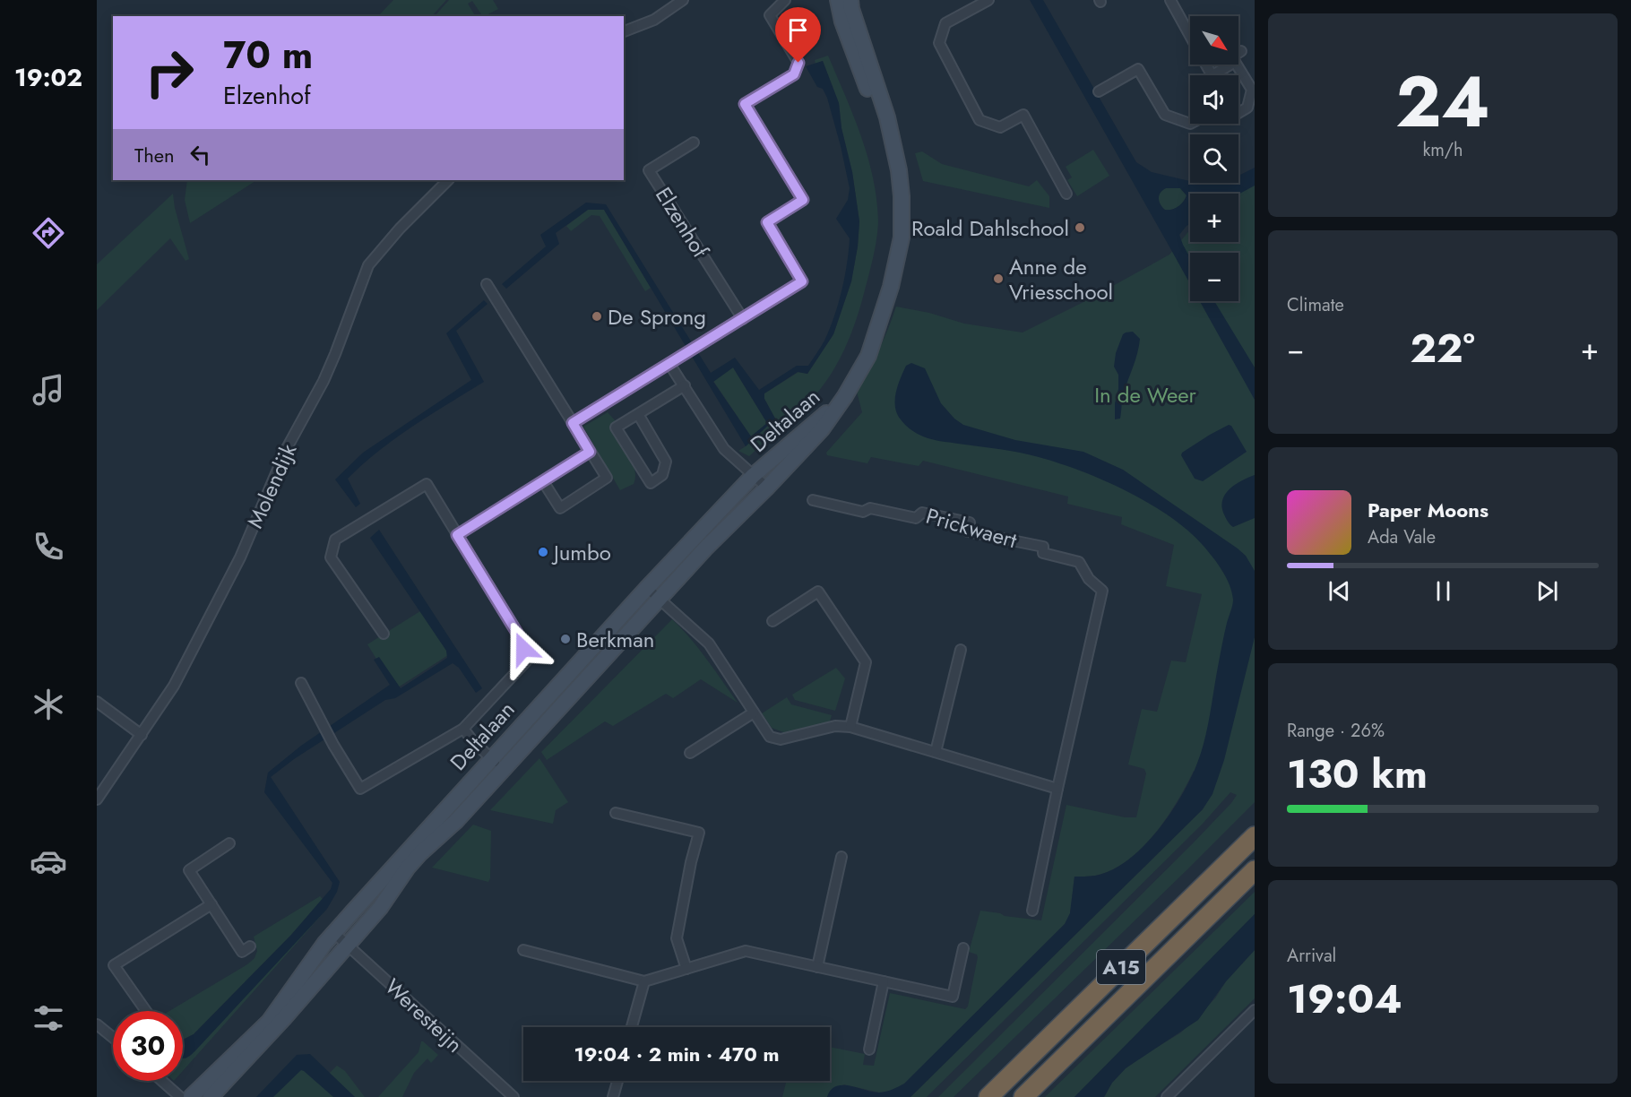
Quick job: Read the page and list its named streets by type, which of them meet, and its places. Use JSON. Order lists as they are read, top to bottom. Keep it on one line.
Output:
{"streets":{"highway":["A15"],"street":["Elzenhof","Deltalaan","Molendijk","Prickwaert","Weresteijn"]},"crossings":[["Deltalaan","Weresteijn"]],"parks":["In de Weer"],"places":["Roald Dahlschool","Anne de Vriesschool","De Sprong","Jumbo","Berkman"],"north":"bottom right","page":{"tabs":"19:02","tile":[["24","km/h"],"Climate",["Range · 26%","130 km"],["Arrival","19:04"]],"map_buttons":["+","−"],"turn":["70 m","Elzenhof"],"then":"Then","heat":["−","22°","+"],"song":["Paper Moons","Ada Vale"],"limit":"30","trip":"19:04 · 2 min · 470 m"}}
